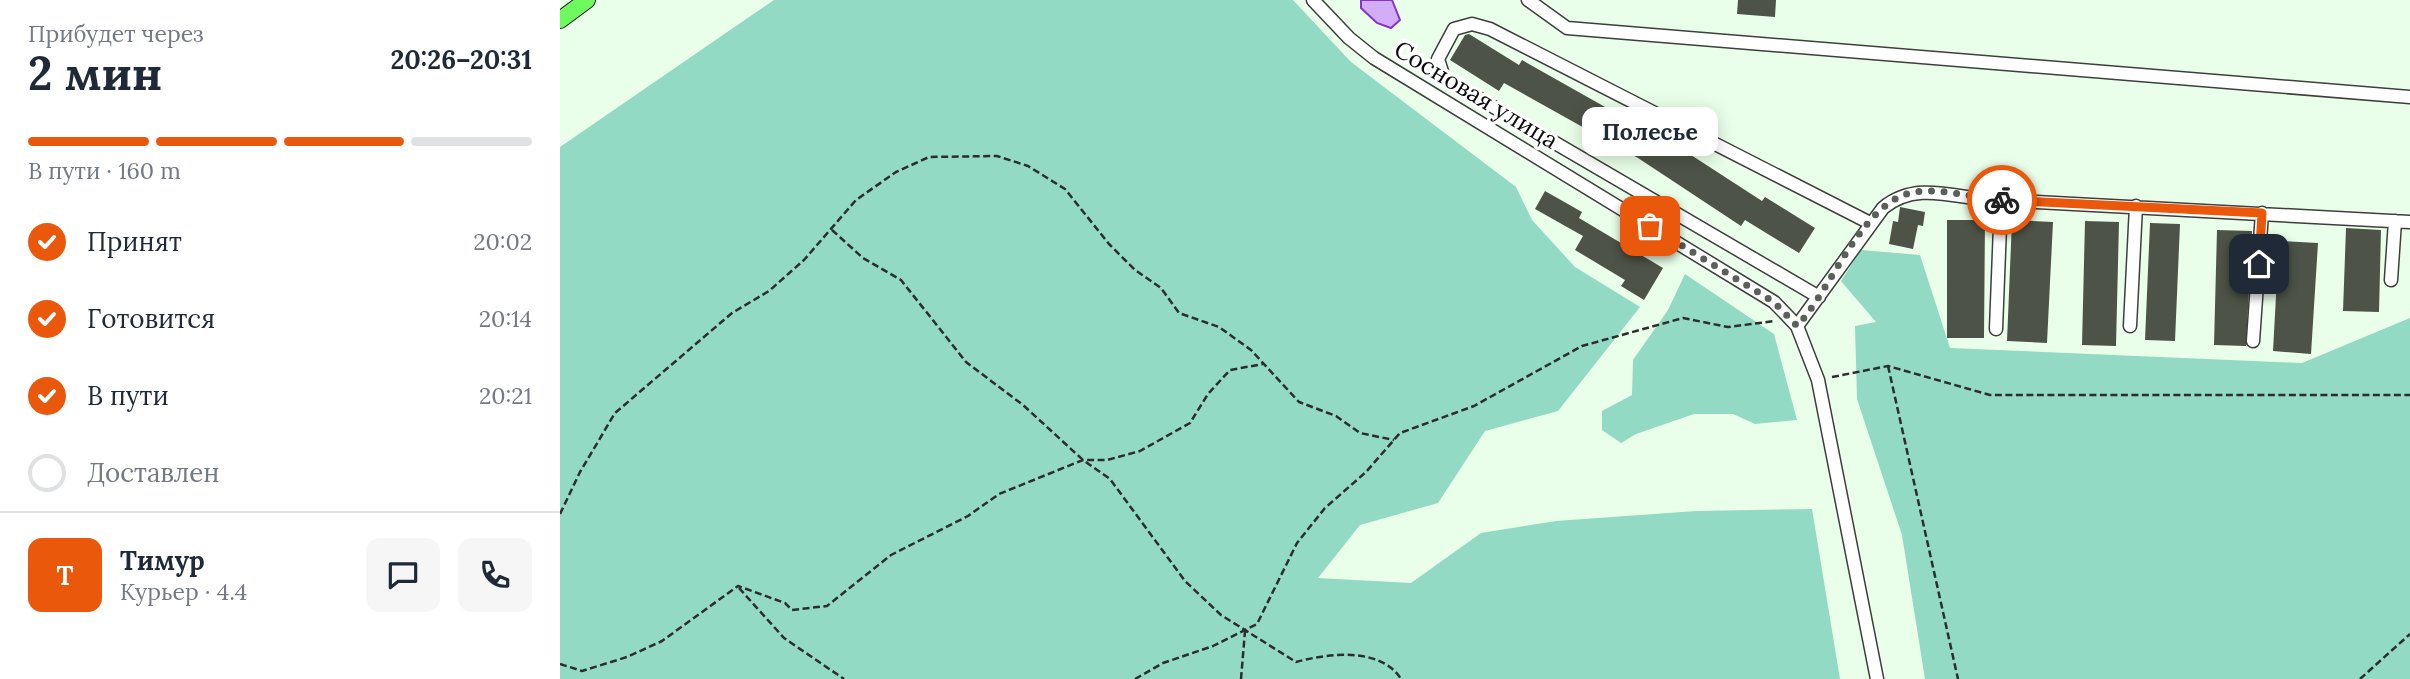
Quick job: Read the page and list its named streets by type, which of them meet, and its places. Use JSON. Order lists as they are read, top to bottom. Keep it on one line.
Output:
{"streets":{"street":["Сосновая улица"]},"places":["Полесье"],"page":{"heading":["2 мин","Прибудет через","20:26–20:31"],"panel":["Тимур","Курьер · 4.4"],"bubble":"Полесье","bar":"В пути · 160 m","list":[["Принят","20:02"],["Готовится","20:14"],["В пути","20:21"],"Доставлен"],"round":"Т"}}
